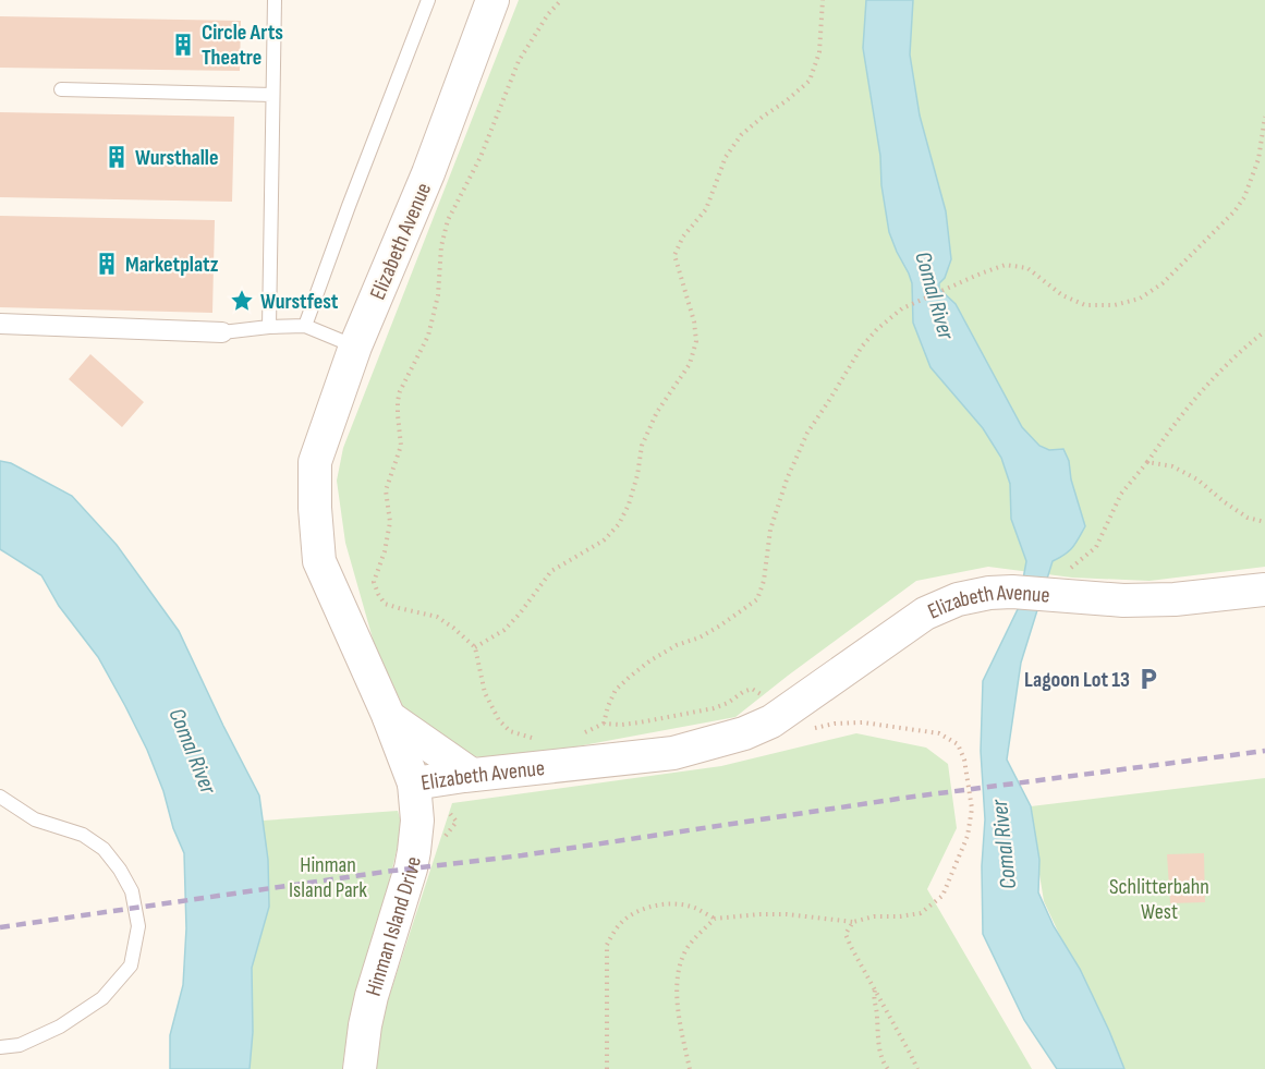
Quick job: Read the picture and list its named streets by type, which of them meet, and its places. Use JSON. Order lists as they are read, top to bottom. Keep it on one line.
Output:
{"streets":{"street":["Elizabeth Avenue","Hinman Island Drive"]},"crossings":[["Elizabeth Avenue","Hinman Island Drive"]],"water":["Comal River"],"parks":["Hinman Island Park","Schlitterbahn West"],"places":{"building":["Circle Arts Theatre","Wursthalle","Marketplatz"],"place":["Wurstfest"],"parking":["Lagoon Lot 13"]}}
